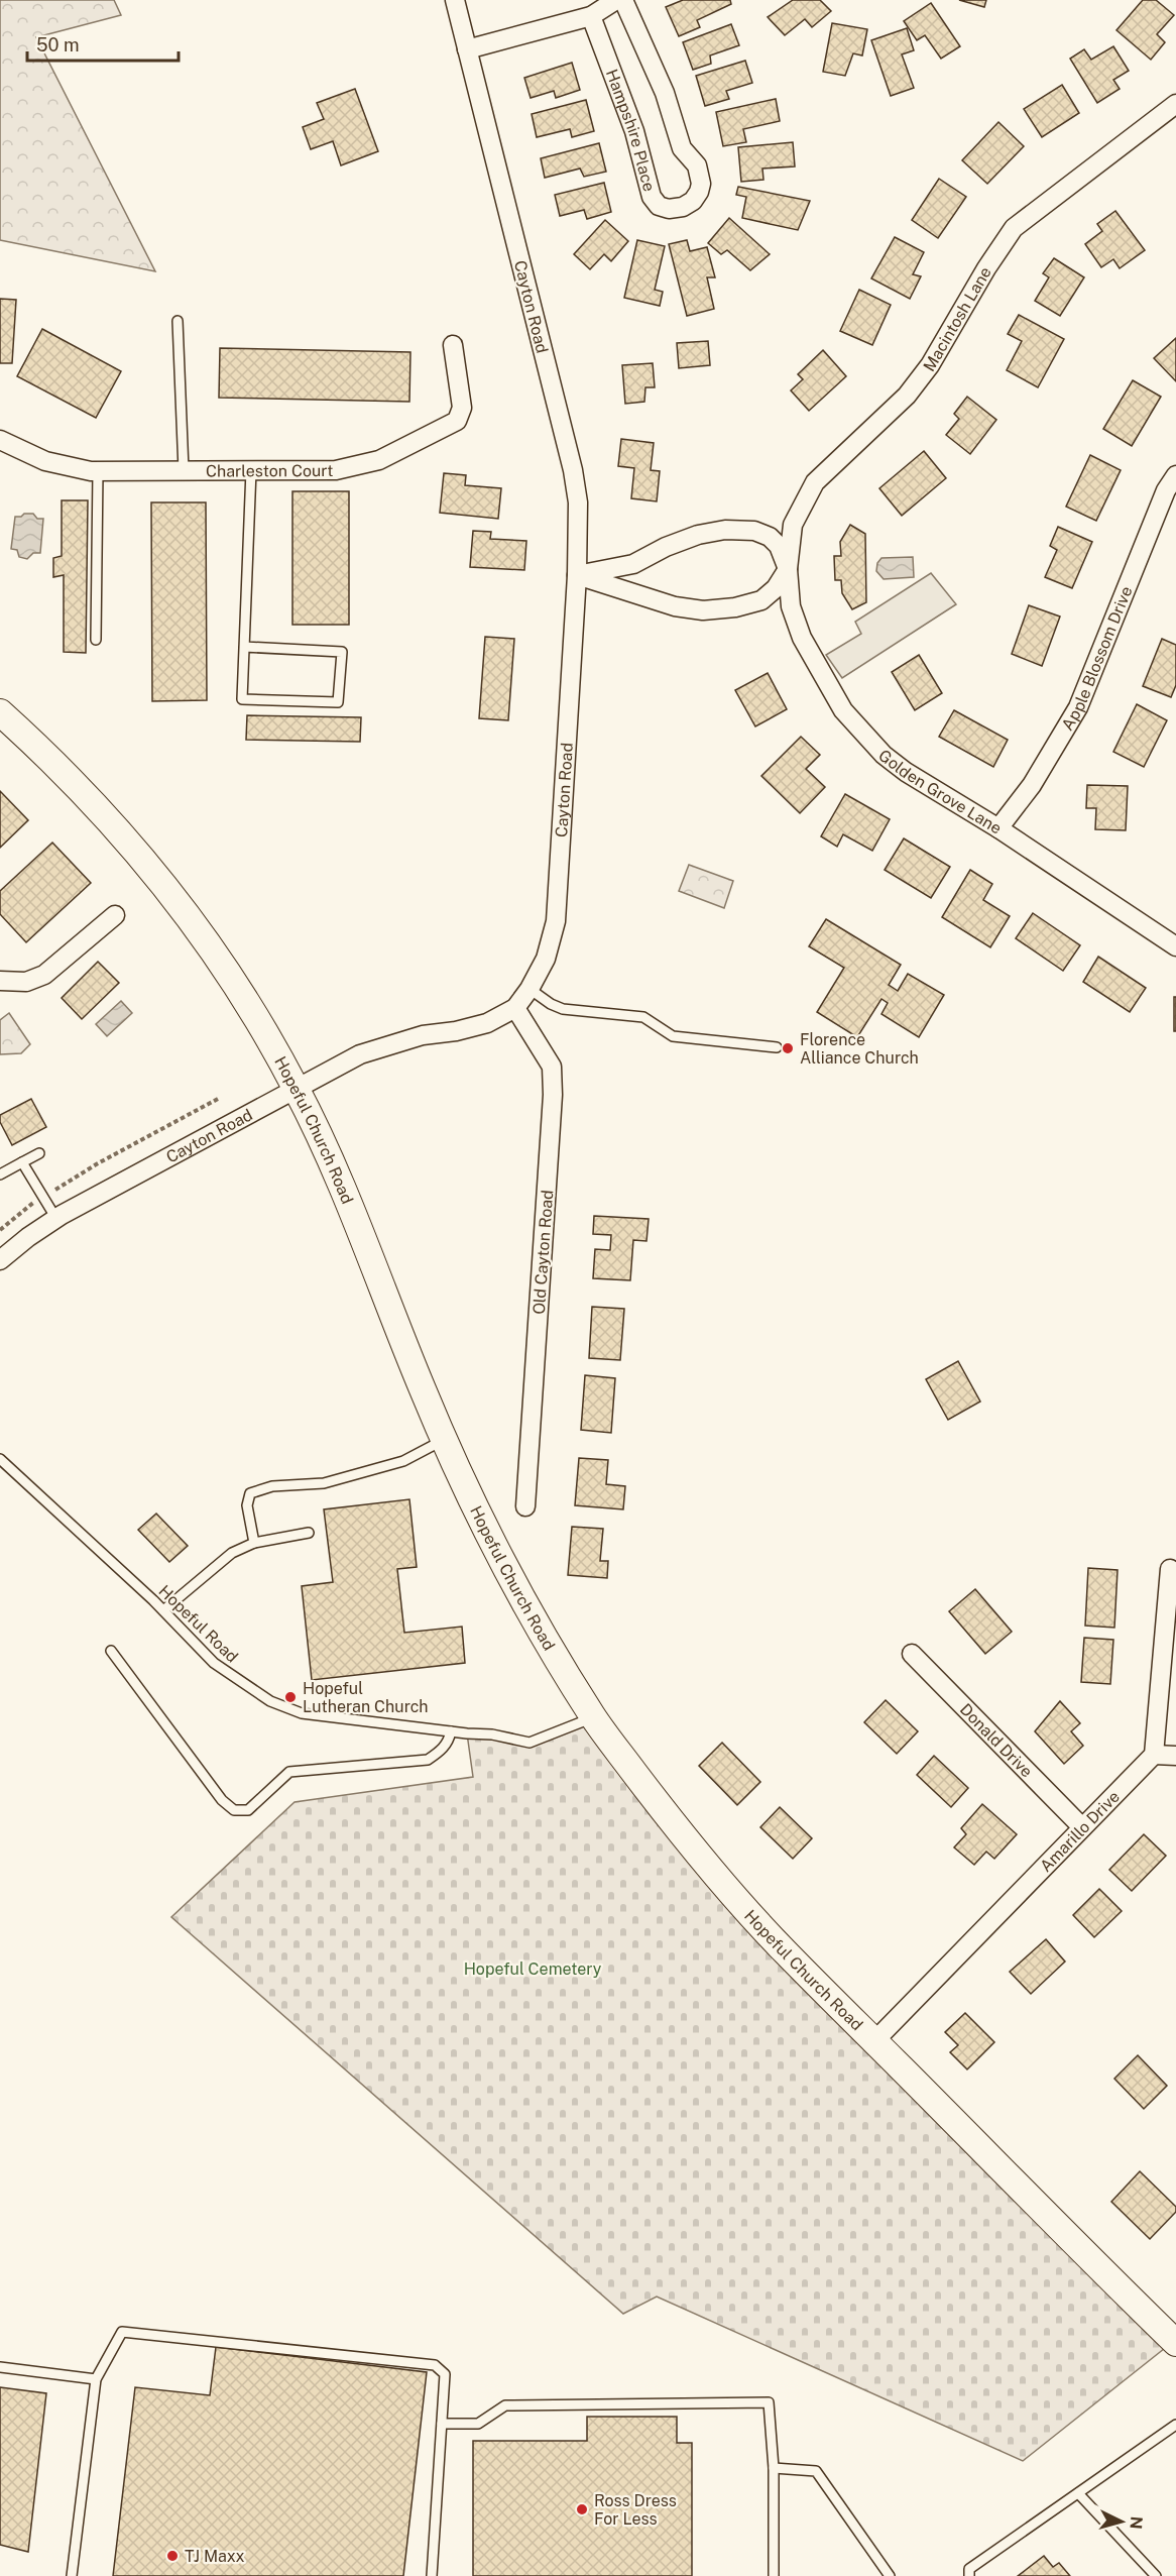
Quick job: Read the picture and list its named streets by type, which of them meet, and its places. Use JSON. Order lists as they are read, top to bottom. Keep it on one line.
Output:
{"streets":{"main road":["Hopeful Church Road"],"street":["Hampshire Place","Cayton Road","Macintosh Lane","Charleston Court","Apple Blossom Drive","Golden Grove Lane","Old Cayton Road","Donald Drive","Amarillo Drive"],"lane":["Hopeful Road"]},"crossings":[["Cayton Road","Macintosh Lane"],["Cayton Road","Hopeful Church Road"],["Cayton Road","Old Cayton Road"],["Macintosh Lane","Golden Grove Lane"],["Apple Blossom Drive","Golden Grove Lane"],["Hopeful Church Road","Hopeful Road"],["Hopeful Church Road","Amarillo Drive"],["Donald Drive","Amarillo Drive"]],"parks":["Hopeful Cemetery"],"places":["Florence Alliance Church","Hopeful Lutheran Church","Ross Dress For Less","TJ Maxx"],"scale_bar":"50 m","north":"right"}
